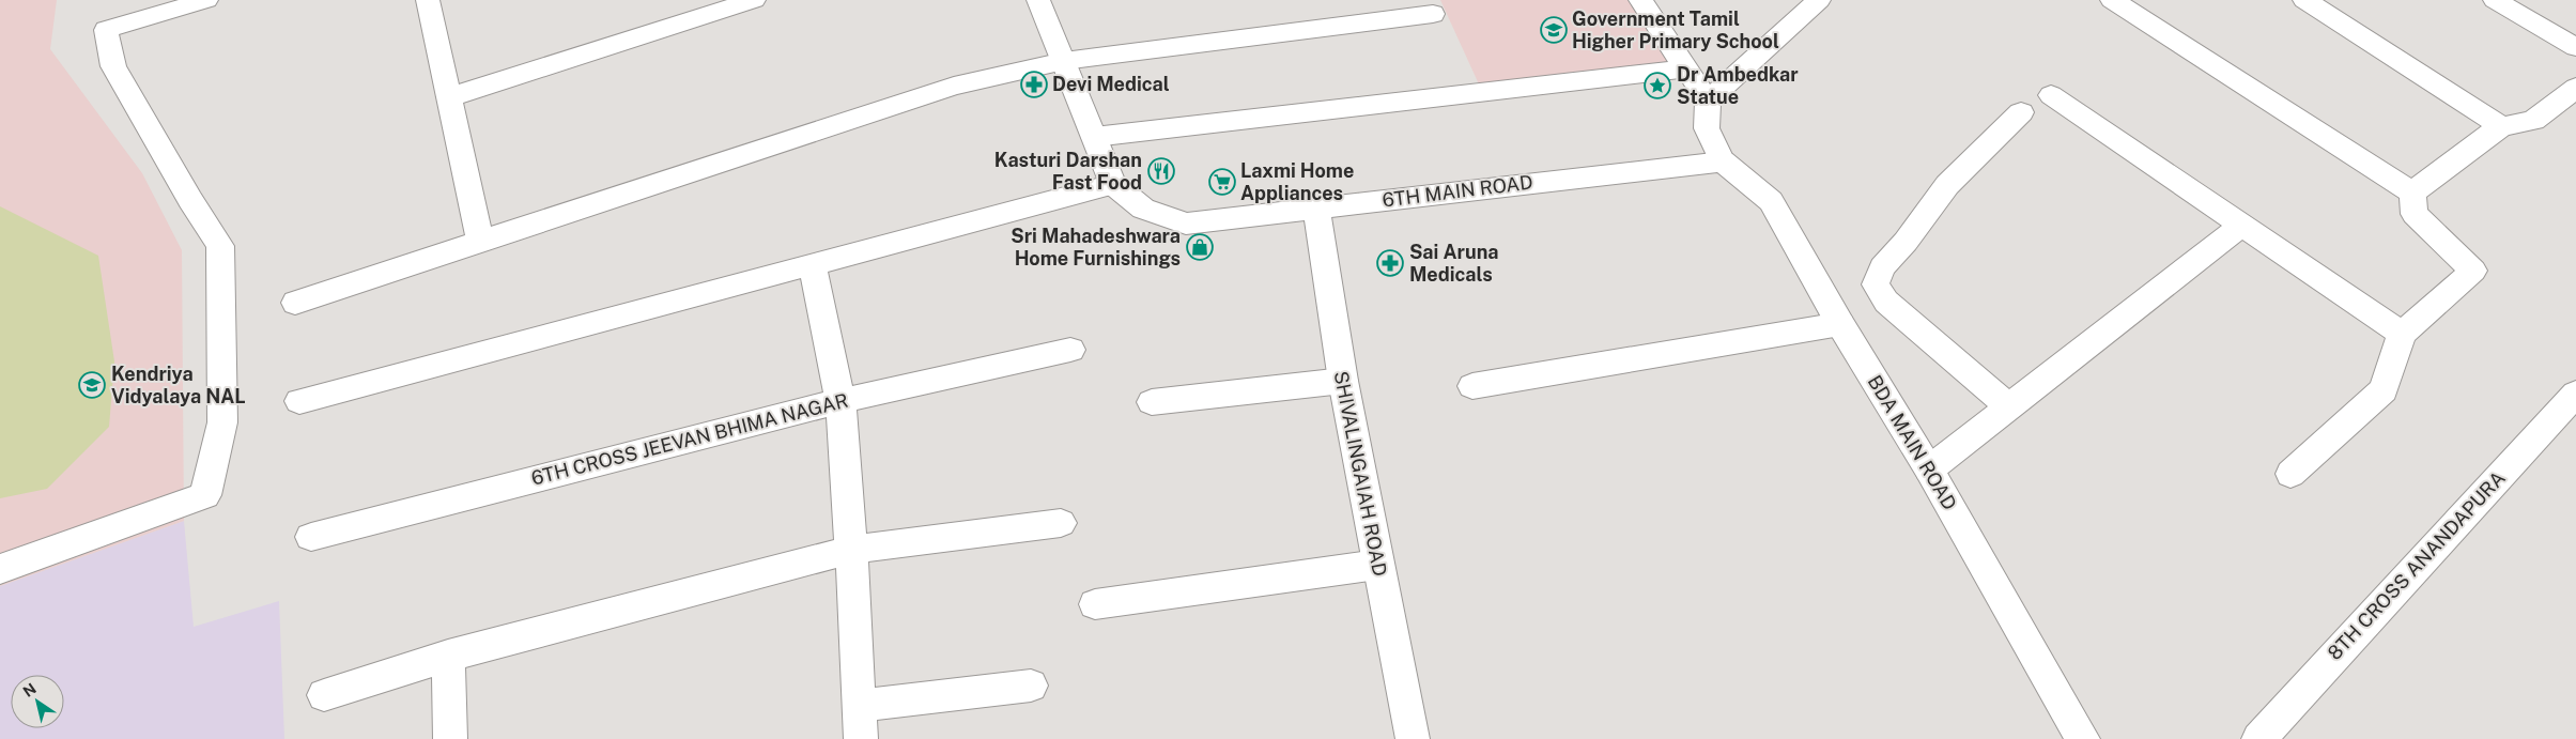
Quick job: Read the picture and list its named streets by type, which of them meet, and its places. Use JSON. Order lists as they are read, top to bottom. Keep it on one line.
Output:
{"streets":{"street":["6TH MAIN ROAD","6TH CROSS JEEVAN BHIMA NAGAR","BDA MAIN ROAD","SHIVALINGAIAH ROAD","8TH CROSS ANANDAPURA"]},"crossings":[["6TH MAIN ROAD","BDA MAIN ROAD"],["6TH MAIN ROAD","SHIVALINGAIAH ROAD"]],"places":{"school or university":["Government Tamil Higher Primary School","Kendriya Vidyalaya NAL"],"pharmacy":["Devi Medical","Sai Aruna Medicals"],"place":["Dr Ambedkar Statue"],"restaurant":["Kasturi Darshan Fast Food"],"supermarket":["Laxmi Home Appliances"],"shop":["Sri Mahadeshwara Home Furnishings"]},"north":"top left"}
